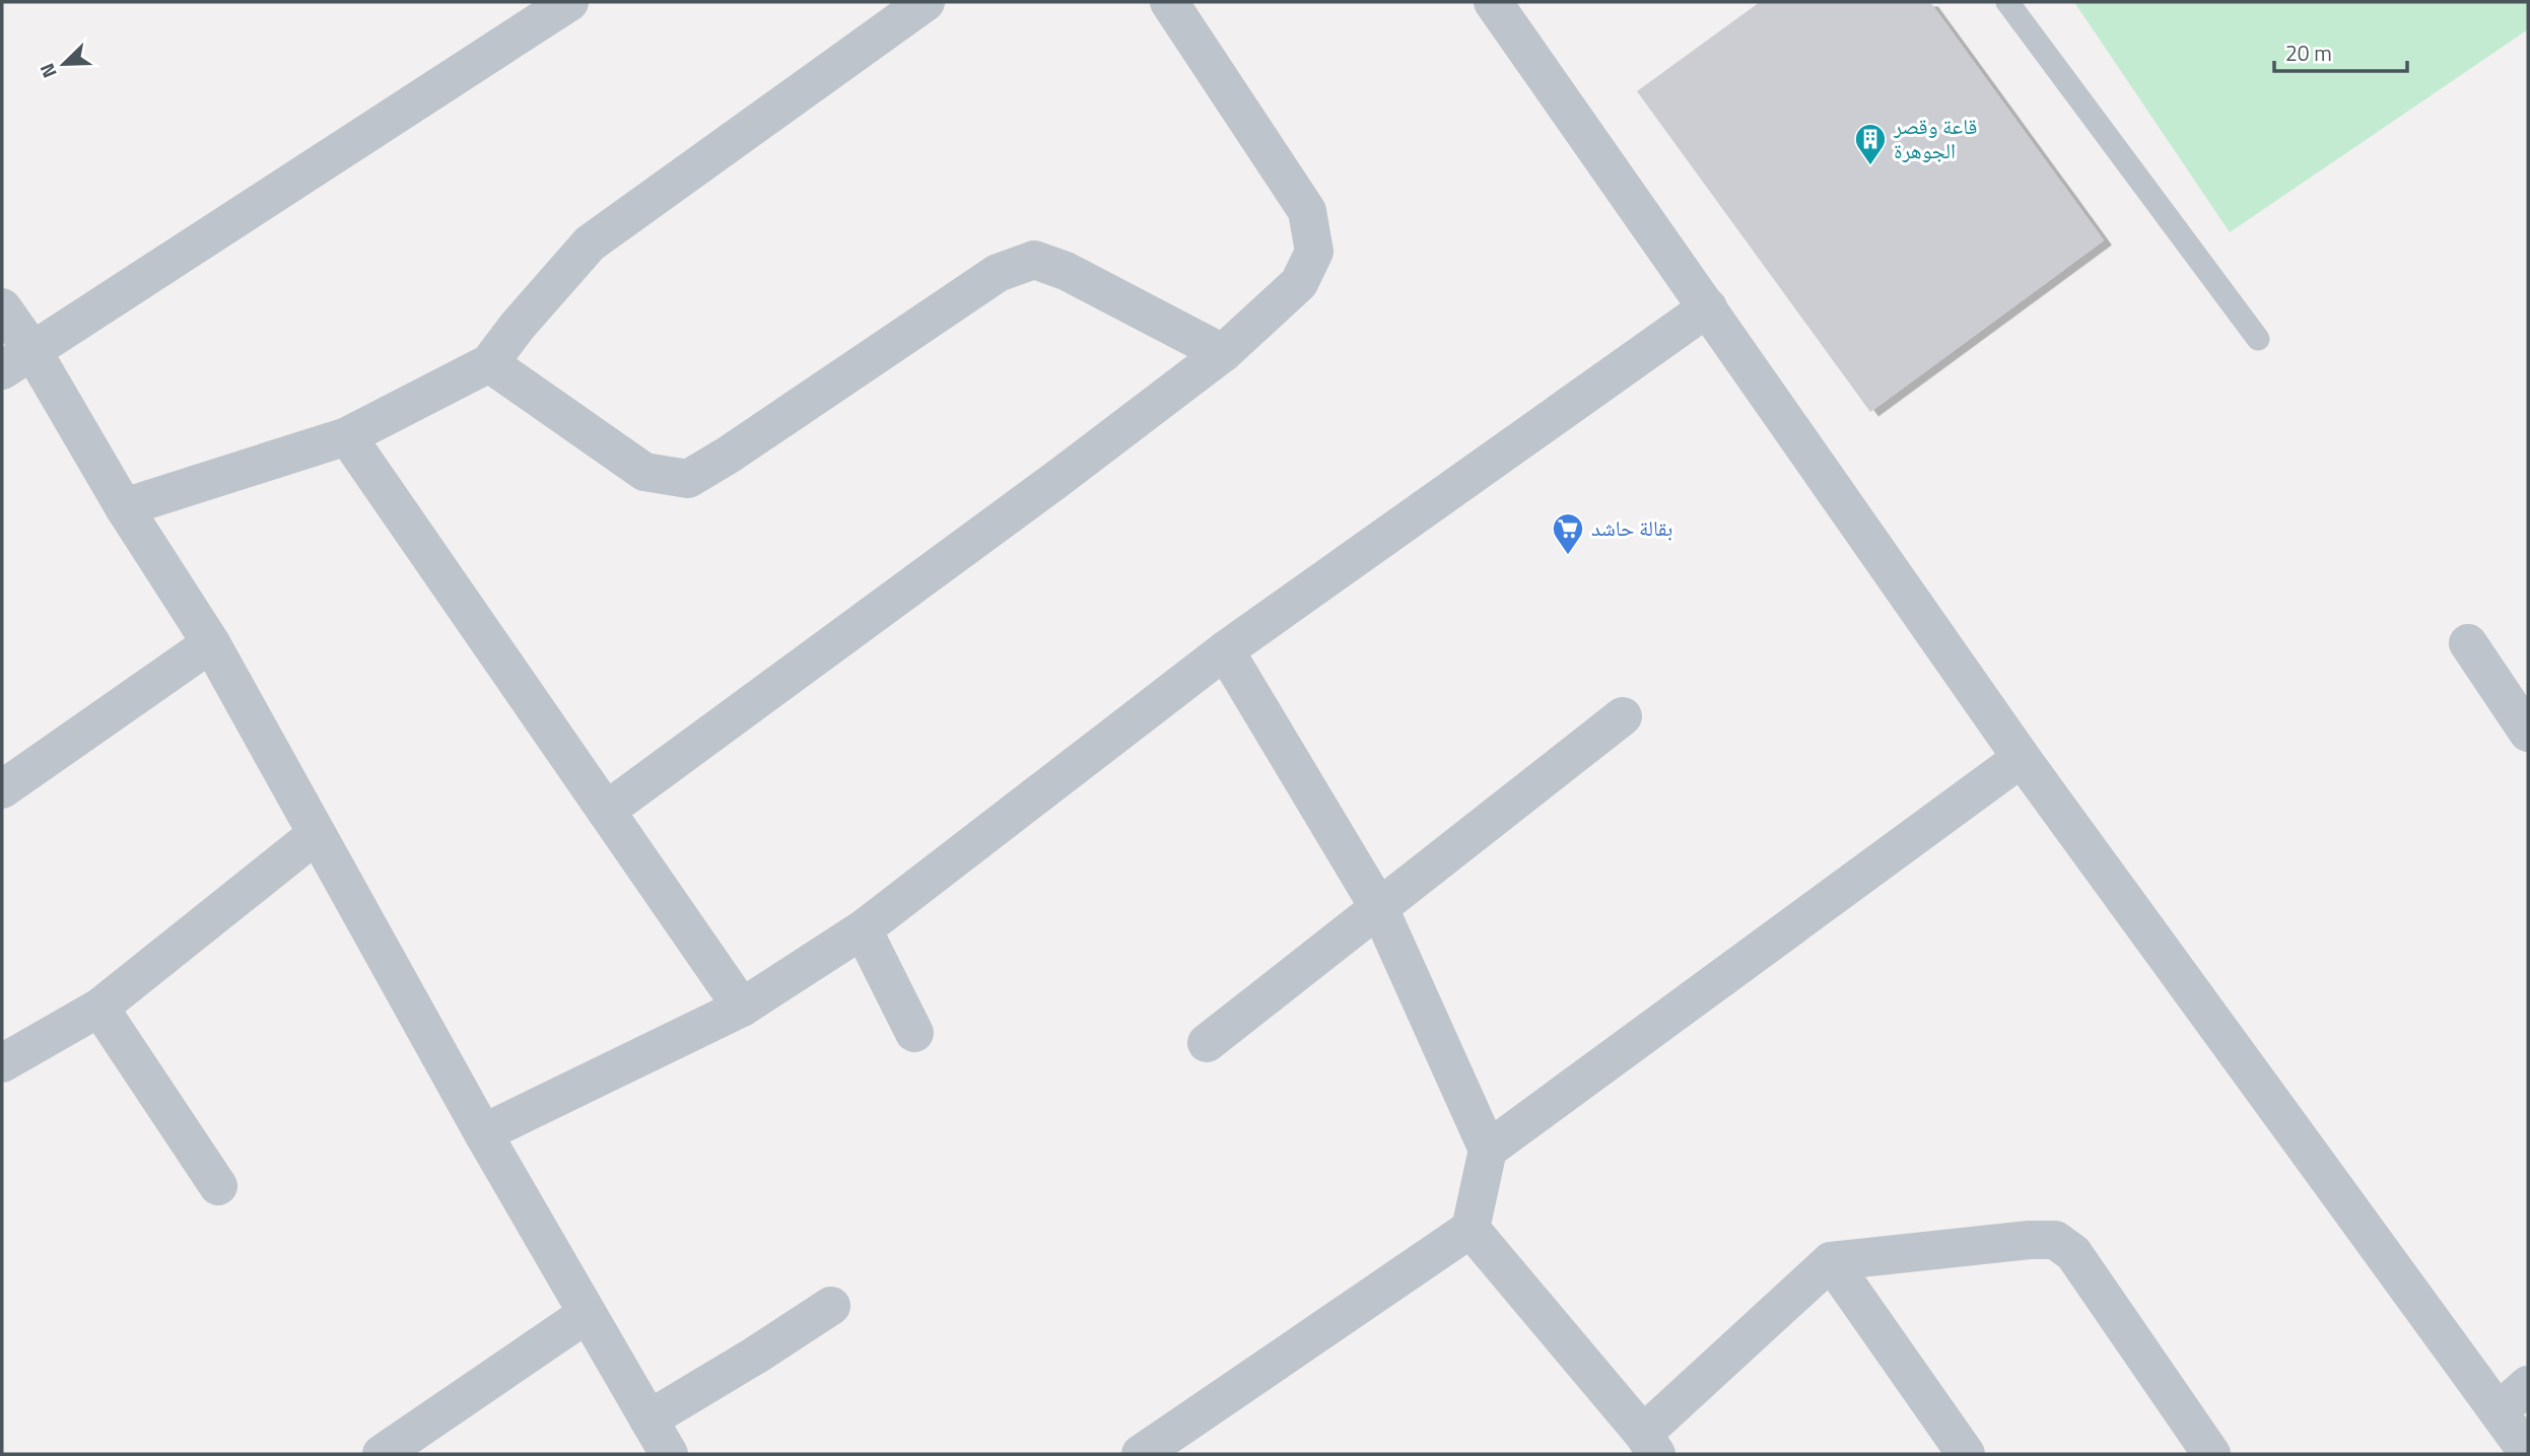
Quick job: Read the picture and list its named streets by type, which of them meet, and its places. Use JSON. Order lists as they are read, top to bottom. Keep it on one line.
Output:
{"places":{"building":["قاعة وقصر الجوهرة"],"supermarket":["بقالة حاشد"]},"scale_bar":"20 m","north":"bottom left"}
